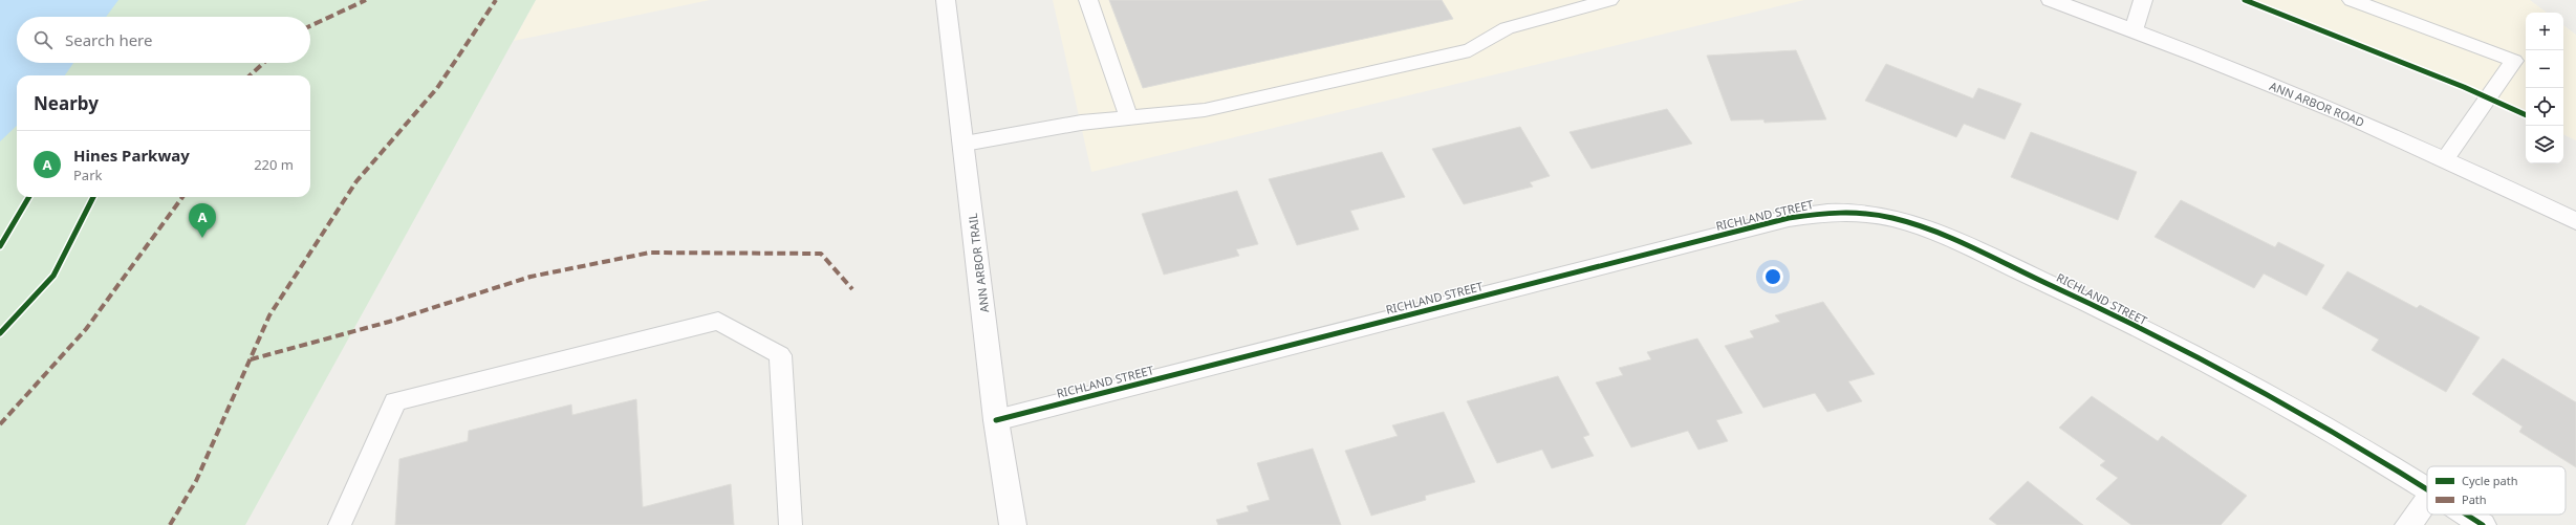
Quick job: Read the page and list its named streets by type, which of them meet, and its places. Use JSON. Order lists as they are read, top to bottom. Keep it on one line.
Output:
{"streets":{"street":["ANN ARBOR ROAD","RICHLAND STREET","ANN ARBOR TRAIL"]},"crossings":[["RICHLAND STREET","ANN ARBOR TRAIL"]],"legend":["Cycle path","Path"],"page":{"map_buttons":["+","−"],"search":"Search here","heading":"Nearby","list":[{"mark":"A","name":"Hines Parkway","note":"Park","value":"220 m"}],"pins":"A"}}
